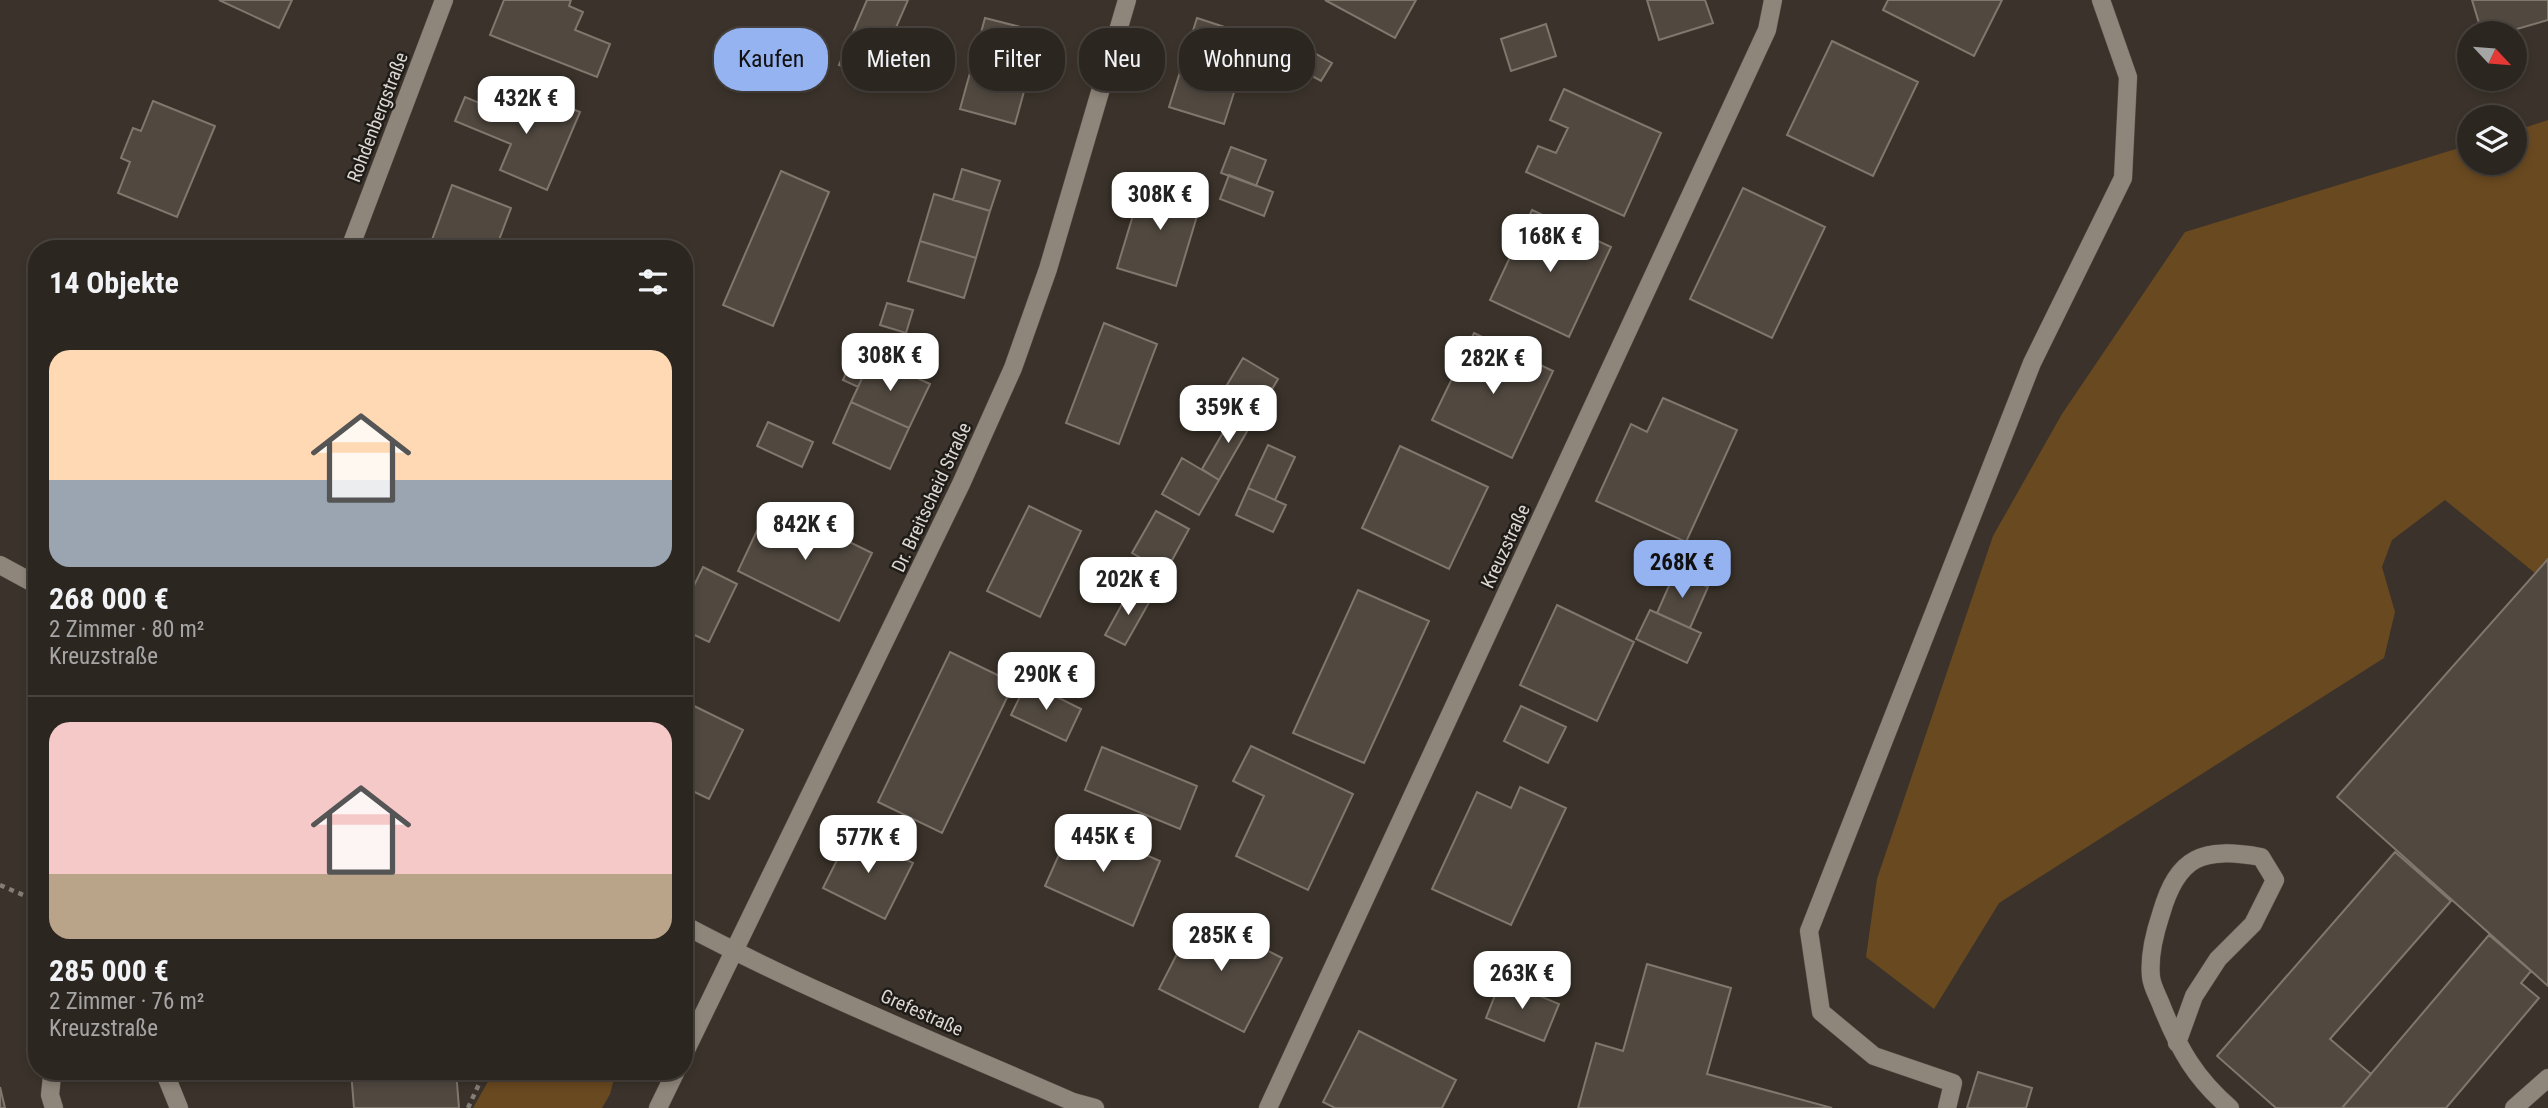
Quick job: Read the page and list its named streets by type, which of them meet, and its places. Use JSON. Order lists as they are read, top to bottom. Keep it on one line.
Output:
{"streets":{"street":["Rohdenbergstraße","Dr. Breitscheid Straße","Kreuzstraße","Grefestraße"]},"crossings":[["Dr. Breitscheid Straße","Grefestraße"]],"north":"bottom right","page":{"chip":["Kaufen","Mieten","Filter","Neu","Wohnung"],"price":["432K €","308K €","168K €","308K €","282K €","359K €","842K €","268K €","202K €","290K €","445K €","577K €","285K €","263K €"],"heading":"14 Objekte","list":[{"name":"268 000 €","note":"2 Zimmer · 80 m² · Kreuzstraße"},{"name":"285 000 €","note":"2 Zimmer · 76 m² · Kreuzstraße"}]}}
